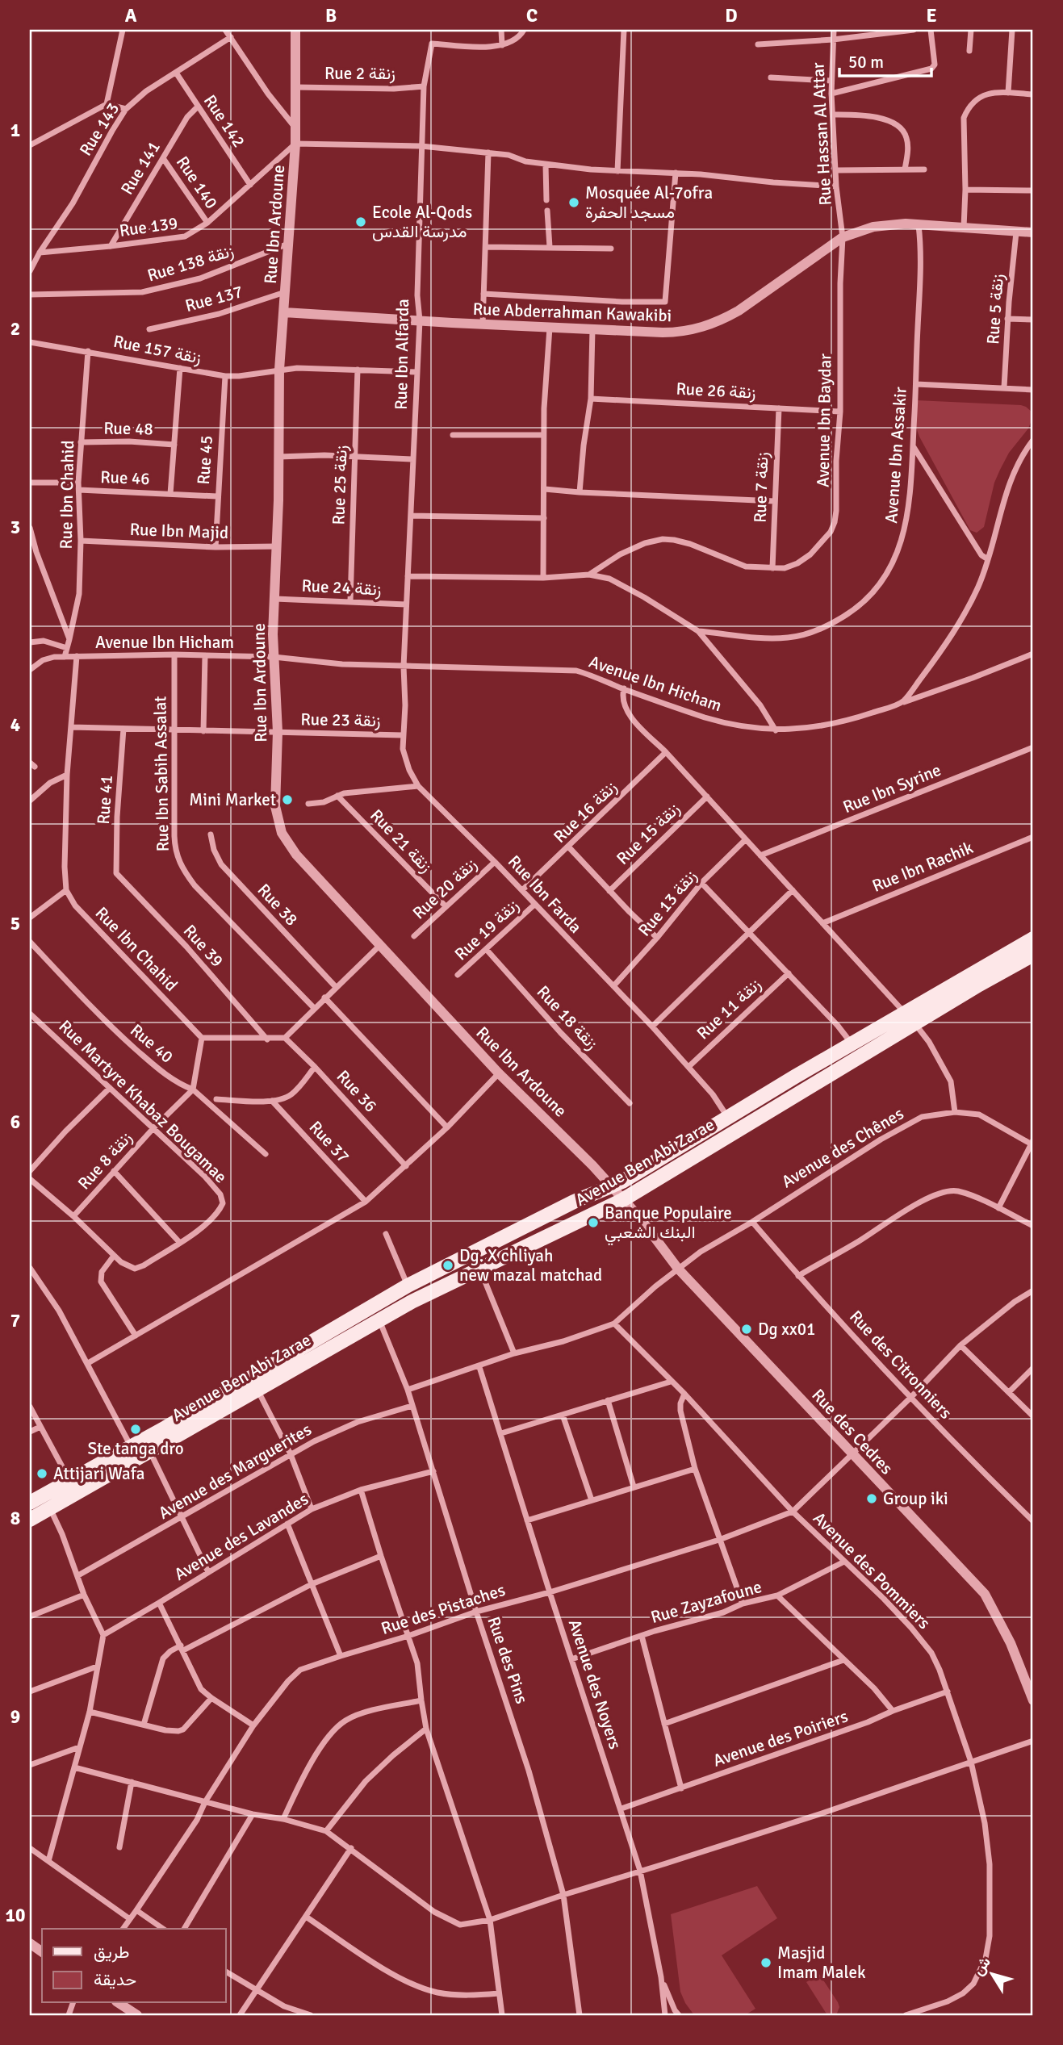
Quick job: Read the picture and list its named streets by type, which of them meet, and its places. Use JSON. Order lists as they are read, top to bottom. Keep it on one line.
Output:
{"streets":{"main road":["Avenue Ben Abi Zarae"],"street":["Rue 2 زنقة","Rue 142","Rue 143","Rue Hassan Al Attar","Rue 141","Rue 140","Rue Ibn Ardoune","Rue 139","Rue 138 زنقة","Rue 137","Rue 5 زنقة","Rue Abderrahman Kawakibi","Rue 157 زنقة","Rue Ibn Alfarda","Rue 26 زنقة","Avenue Ibn Baydar","Rue 48","Avenue Ibn Assakir","Rue 45","Rue 46","Rue 25 زنقة","Rue 7 زنقة","Rue Ibn Chahid","Rue Ibn Majid","Rue 24 زنقة","Avenue Ibn Hicham","Rue 23 زنقة","Rue Ibn Sabih Assalat","Rue Ibn Syrine","Rue 41","Rue 16 زنقة","Rue 15 زنقة","Rue 21 زنقة","Rue Ibn Rachik","Rue 20 زنقة","Rue Ibn Farda","Rue 13 زنقة","Rue 38","Rue 19 زنقة","Rue 39","Rue 11 زنقة","Rue 18 زنقة","Rue 40","Rue 36","Rue Martyre Khabaz Bougamae","Rue 37","Avenue des Chênes","Rue 8 زنقة","Rue des Citronniers","Rue des Cedres","Avenue des Marguerites","Avenue des Lavandes","Avenue des Pommiers","Rue Zayzafoune","Rue des Pistaches","Rue des Pins","Avenue des Noyers","Avenue des Poiriers"]},"crossings":[["Rue 2 زنقة","Rue Ibn Ardoune"],["Rue 2 زنقة","Rue Ibn Alfarda"],["Rue 142","Rue 143"],["Rue 142","Rue 141"],["Rue 142","Rue 139"],["Rue 143","Rue 139"],["Rue Hassan Al Attar","Rue Abderrahman Kawakibi"],["Rue Hassan Al Attar","Avenue Ibn Baydar"],["Rue 141","Rue 140"],["Rue 141","Rue 139"],["Rue 140","Rue 139"],["Rue Ibn Ardoune","Rue 139"],["Rue Ibn Ardoune","Rue 138 زنقة"],["Rue Ibn Ardoune","Rue 137"],["Rue Ibn Ardoune","Rue Abderrahman Kawakibi"],["Rue Ibn Ardoune","Rue 157 زنقة"],["Rue Ibn Ardoune","Rue Ibn Majid"],["Rue Ibn Ardoune","Rue 24 زنقة"],["Rue Ibn Ardoune","Avenue Ibn Hicham"],["Rue Ibn Ardoune","Rue 23 زنقة"],["Rue Ibn Ardoune","Avenue Ben Abi Zarae"],["Rue Ibn Ardoune","Rue des Cedres"],["Rue 5 زنقة","Rue Abderrahman Kawakibi"],["Rue Abderrahman Kawakibi","Rue Ibn Alfarda"],["Rue Abderrahman Kawakibi","Avenue Ibn Baydar"],["Rue Abderrahman Kawakibi","Avenue Ibn Assakir"],["Rue 157 زنقة","Rue Ibn Alfarda"],["Rue 157 زنقة","Rue 45"],["Rue 157 زنقة","Rue 25 زنقة"],["Rue 157 زنقة","Rue Ibn Chahid"],["Rue Ibn Alfarda","Rue 24 زنقة"],["Rue Ibn Alfarda","Avenue Ibn Hicham"],["Rue Ibn Alfarda","Rue Ibn Farda"],["Rue 26 زنقة","Avenue Ibn Baydar"],["Rue 26 زنقة","Rue 7 زنقة"],["Avenue Ibn Baydar","Rue 7 زنقة"],["Rue 48","Rue Ibn Chahid"],["Rue 45","Rue 46"],["Rue 45","Rue Ibn Majid"],["Rue 46","Rue Ibn Chahid"],["Rue 25 زنقة","Rue 24 زنقة"],["Rue Ibn Chahid","Rue Ibn Majid"],["Rue Ibn Chahid","Avenue Ibn Hicham"],["Avenue Ibn Hicham","Rue Ibn Sabih Assalat"],["Avenue Ibn Hicham","Rue Ibn Farda"],["Rue 23 زنقة","Rue Ibn Sabih Assalat"],["Rue 23 زنقة","Rue 41"],["Rue 23 زنقة","Rue Ibn Farda"],["Rue 41","Rue 39"],["Rue 16 زنقة","Rue Ibn Farda"],["Rue 21 زنقة","Rue 20 زنقة"],["Rue 20 زنقة","Rue Ibn Farda"],["Rue Ibn Farda","Rue 13 زنقة"],["Rue Ibn Farda","Rue 19 زنقة"],["Rue Ibn Farda","Rue 11 زنقة"],["Rue Ibn Farda","Avenue Ben Abi Zarae"],["Rue 19 زنقة","Rue 18 زنقة"],["Rue 40","Rue 8 زنقة"],["Rue Martyre Khabaz Bougamae","Rue 8 زنقة"],["Avenue des Chênes","Rue des Citronniers"],["Avenue des Chênes","Rue des Cedres"],["Avenue des Chênes","Avenue des Pommiers"],["Avenue Ben Abi Zarae","Rue des Cedres"],["Avenue Ben Abi Zarae","Rue des Pins"],["Rue des Citronniers","Rue des Pistaches"],["Rue des Cedres","Rue des Pistaches"],["Avenue des Marguerites","Rue des Pins"],["Avenue des Lavandes","Rue des Pins"],["Avenue des Pommiers","Rue Zayzafoune"],["Avenue des Pommiers","Rue des Pistaches"],["Avenue des Pommiers","Avenue des Poiriers"],["Rue Zayzafoune","Avenue des Noyers"],["Rue des Pistaches","Rue des Pins"],["Rue des Pistaches","Avenue des Noyers"],["Avenue des Noyers","Avenue des Poiriers"]],"places":["Mosquée Al-7ofra مسجد الحفرة","Ecole Al-Qods مدرسة القدس","Mini Market","Banque Populaire البنك الشعبي","Dg. X chliyah new mazal matchad","Dg xx01","Ste tanga dro","Attijari Wafa","Group iki","Masjid Imam Malek"],"legend":["طريق","حديقة"],"scale_bar":"50 m","north":"top left","grid":{"columns":["A","B","C","D","E"],"rows":["1","2","3","4","5","6","7","8","9","10"]}}
